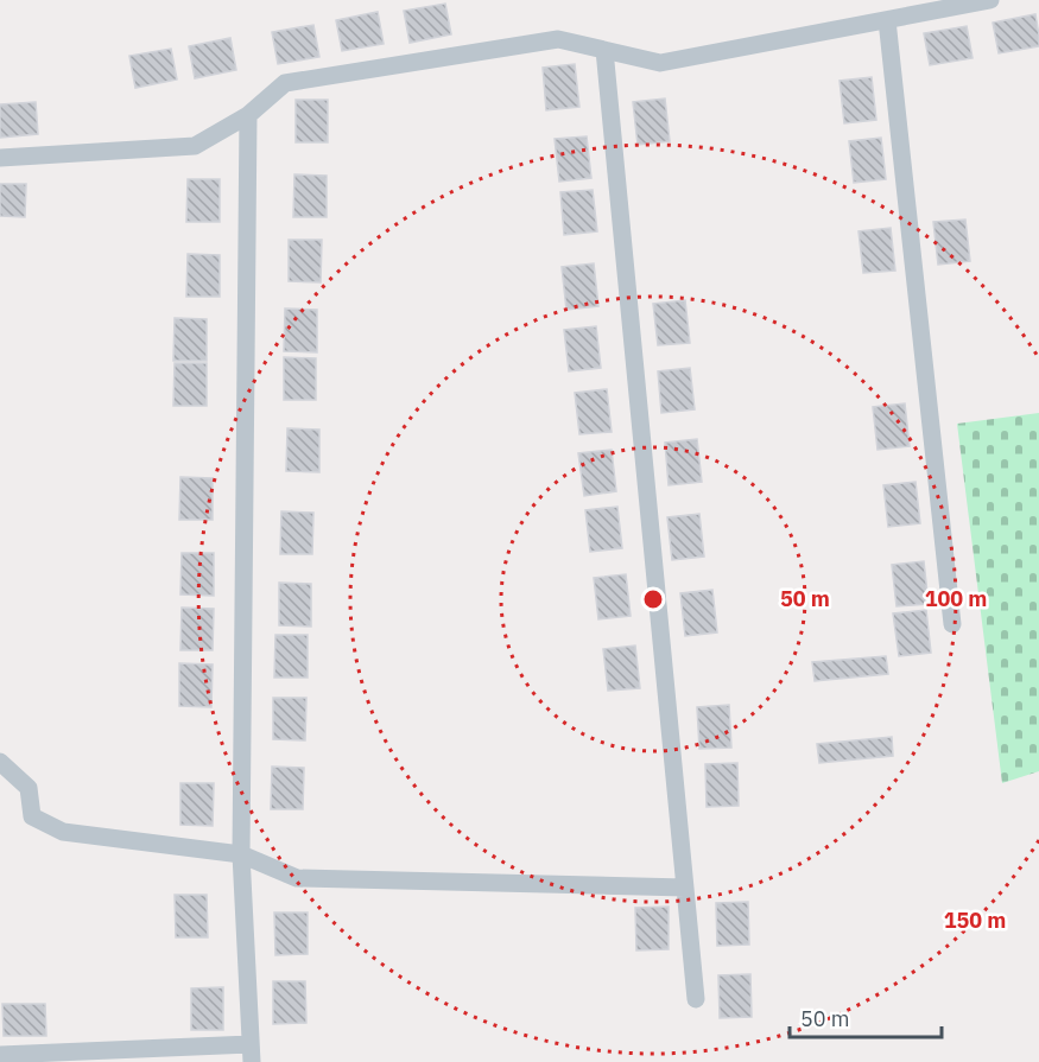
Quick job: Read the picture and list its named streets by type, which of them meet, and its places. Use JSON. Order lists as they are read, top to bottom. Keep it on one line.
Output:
{"scale_bar":"50 m","rings":["50 m","100 m","150 m"]}
